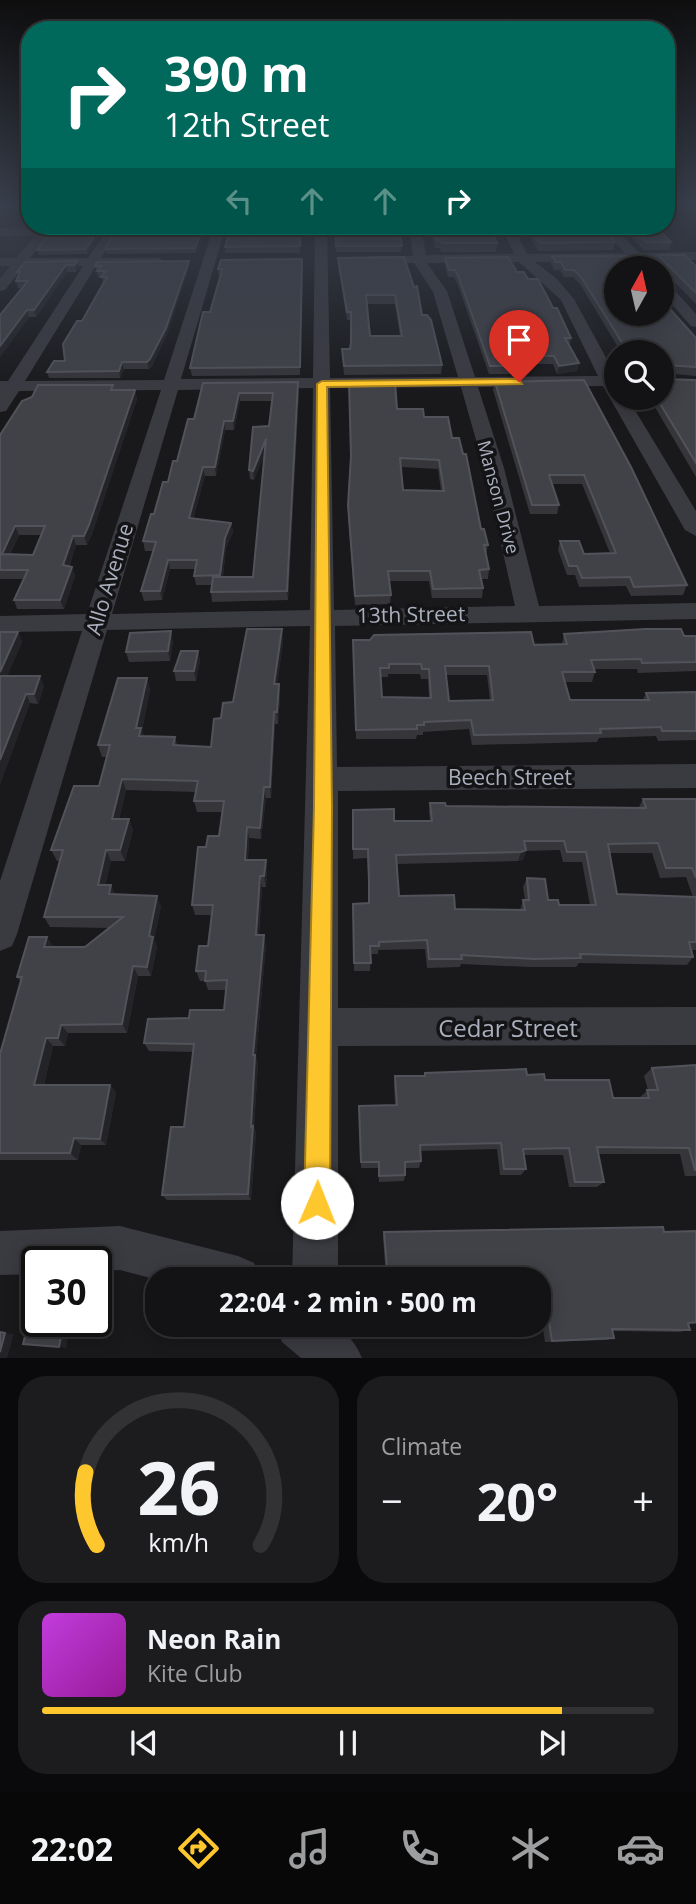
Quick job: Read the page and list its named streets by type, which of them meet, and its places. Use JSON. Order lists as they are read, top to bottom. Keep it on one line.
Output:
{"streets":{"street":["Manson Drive","Allo Avenue","13th Street","Beech Street","Cedar Street"]},"crossings":[["Manson Drive","13th Street"],["Allo Avenue","13th Street"]],"north":"top","page":{"turn":["390 m","12th Street"],"limit":"30","trip":"22:04 · 2 min · 500 m","tile":"Climate","heat":["−","20°","+"],"song":["Neon Rain","Kite Club"],"tabs":"22:02","gauge":["26","km/h"]}}
